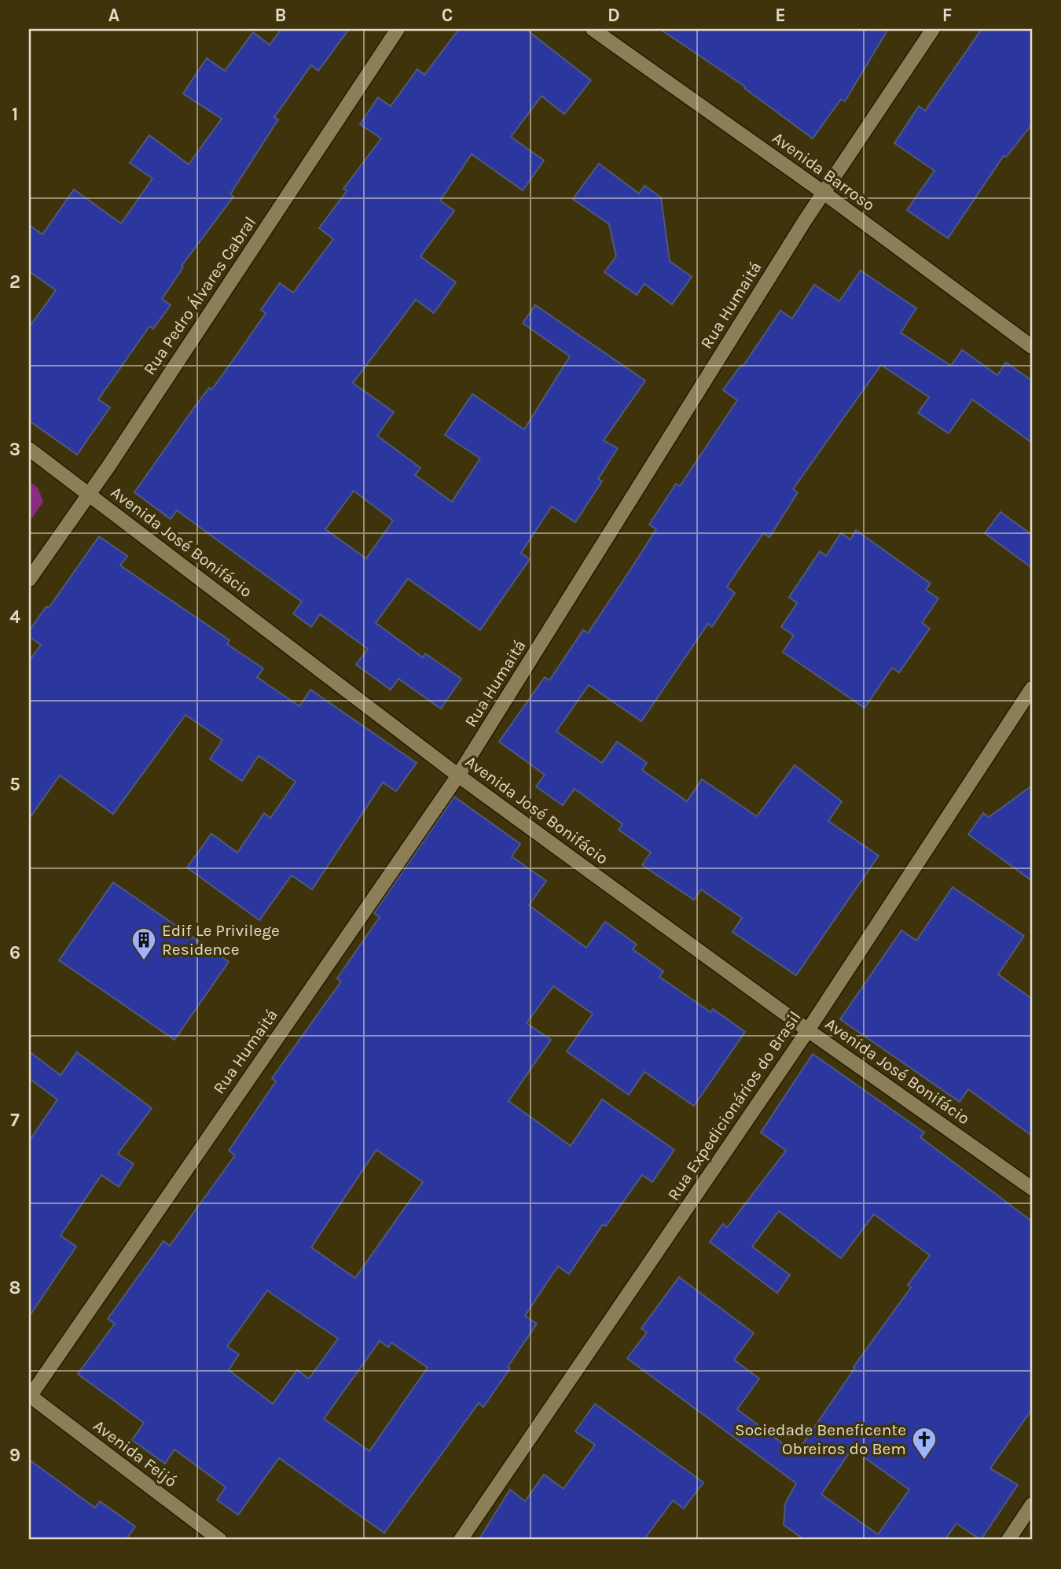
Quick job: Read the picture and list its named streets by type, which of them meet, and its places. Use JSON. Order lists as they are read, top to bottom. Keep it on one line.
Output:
{"streets":{"street":["Avenida Barroso","Rua Pedro Álvares Cabral","Rua Humaitá","Avenida José Bonifácio","Rua Expedicionários do Brasil","Avenida Feijó"]},"crossings":[["Avenida Barroso","Rua Humaitá"],["Rua Pedro Álvares Cabral","Avenida José Bonifácio"],["Rua Humaitá","Avenida José Bonifácio"],["Rua Humaitá","Avenida Feijó"],["Avenida José Bonifácio","Rua Expedicionários do Brasil"]],"places":{"building":["Edif Le Privilege Residence"],"church":["Sociedade Beneficente Obreiros do Bem"]},"grid":{"columns":["A","B","C","D","E","F"],"rows":["1","2","3","4","5","6","7","8","9"]}}
